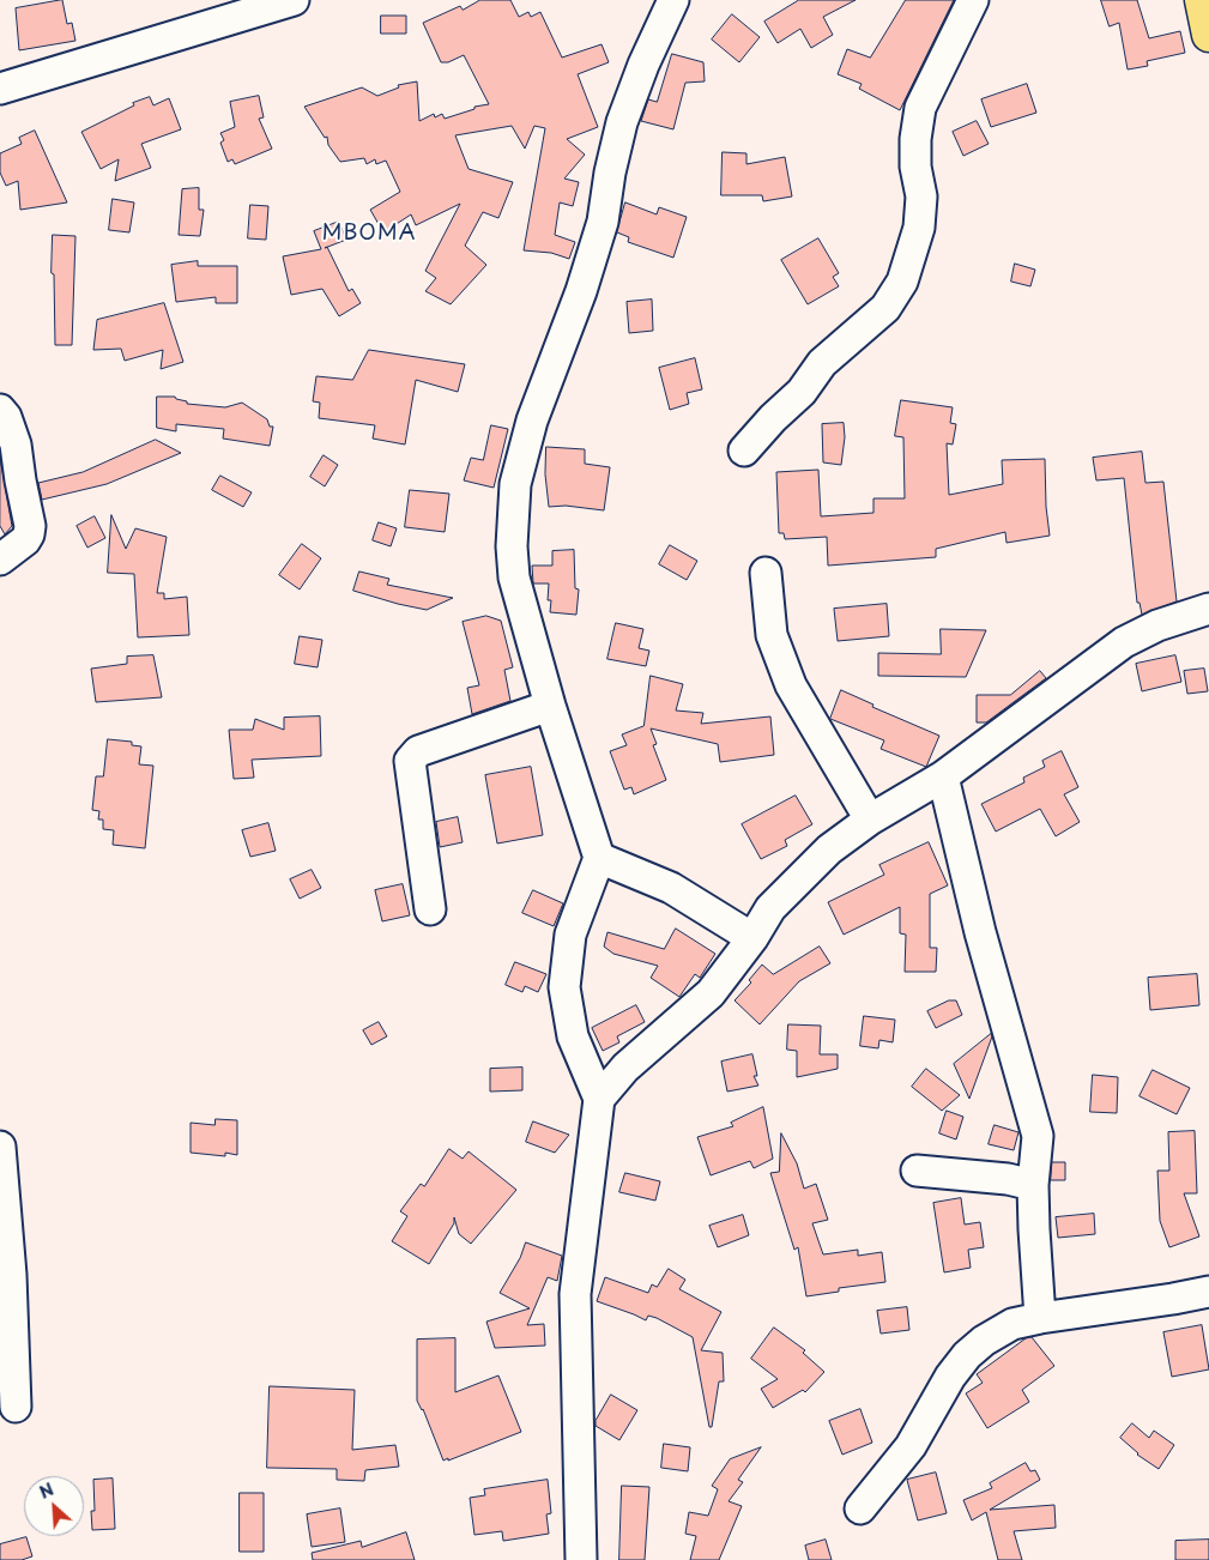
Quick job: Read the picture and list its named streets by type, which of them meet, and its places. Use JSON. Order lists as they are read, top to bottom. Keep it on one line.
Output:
{"districts":["MBOMA"],"north":"top left"}
